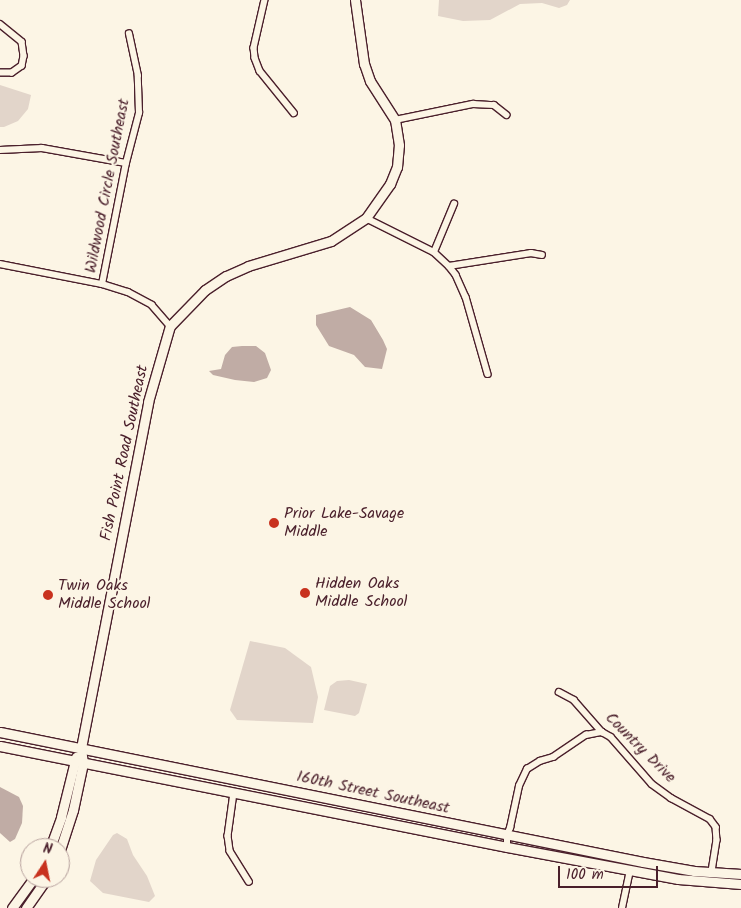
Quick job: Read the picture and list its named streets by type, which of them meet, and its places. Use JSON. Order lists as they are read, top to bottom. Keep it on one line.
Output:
{"streets":{"street":["Wildwood Circle Southeast","Fish Point Road Southeast","Country Drive","160th Street Southeast"]},"crossings":[["Fish Point Road Southeast","160th Street Southeast"],["Country Drive","160th Street Southeast"]],"places":["Prior Lake-Savage Middle","Hidden Oaks Middle School","Twin Oaks Middle School"],"scale_bar":"100 m","north":"top"}
